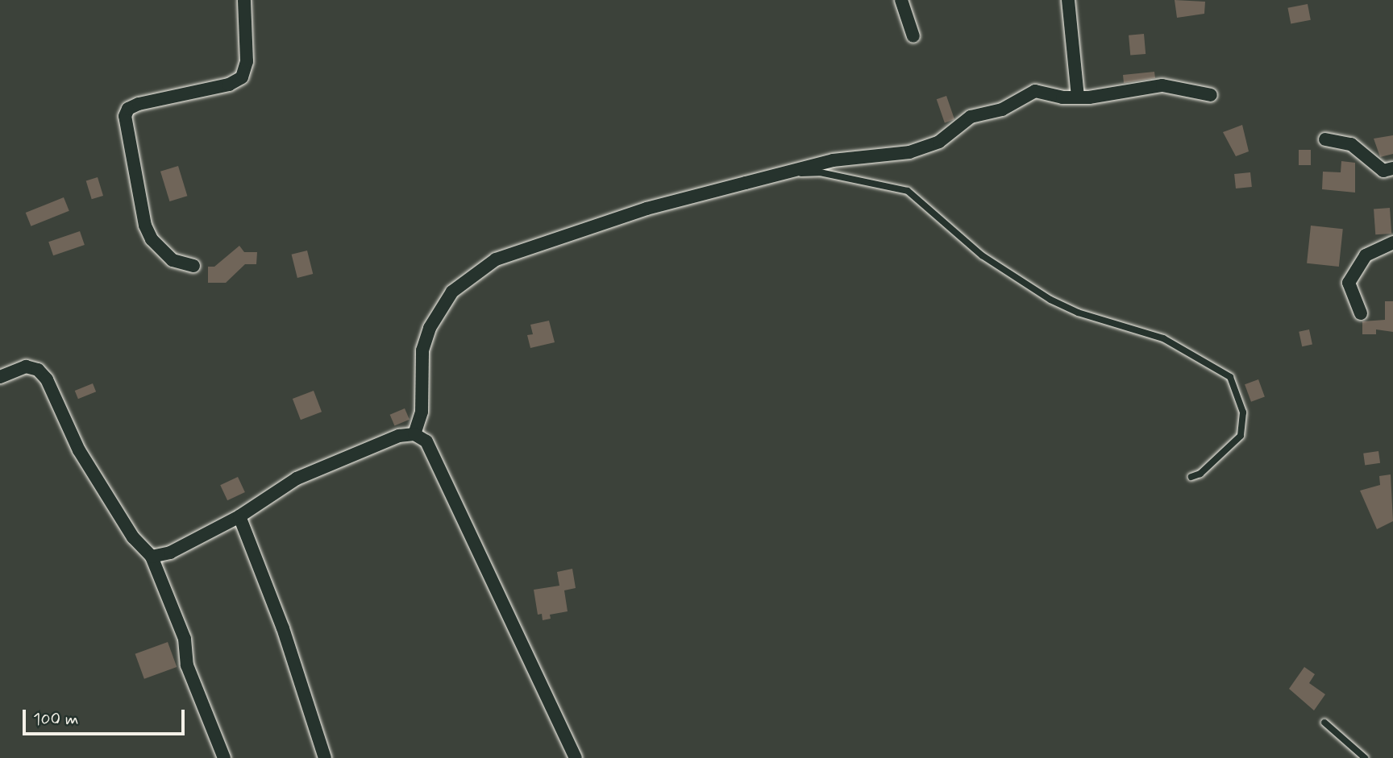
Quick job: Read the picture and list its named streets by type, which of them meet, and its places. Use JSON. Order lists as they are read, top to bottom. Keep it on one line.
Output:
{"scale_bar":"100 m"}
